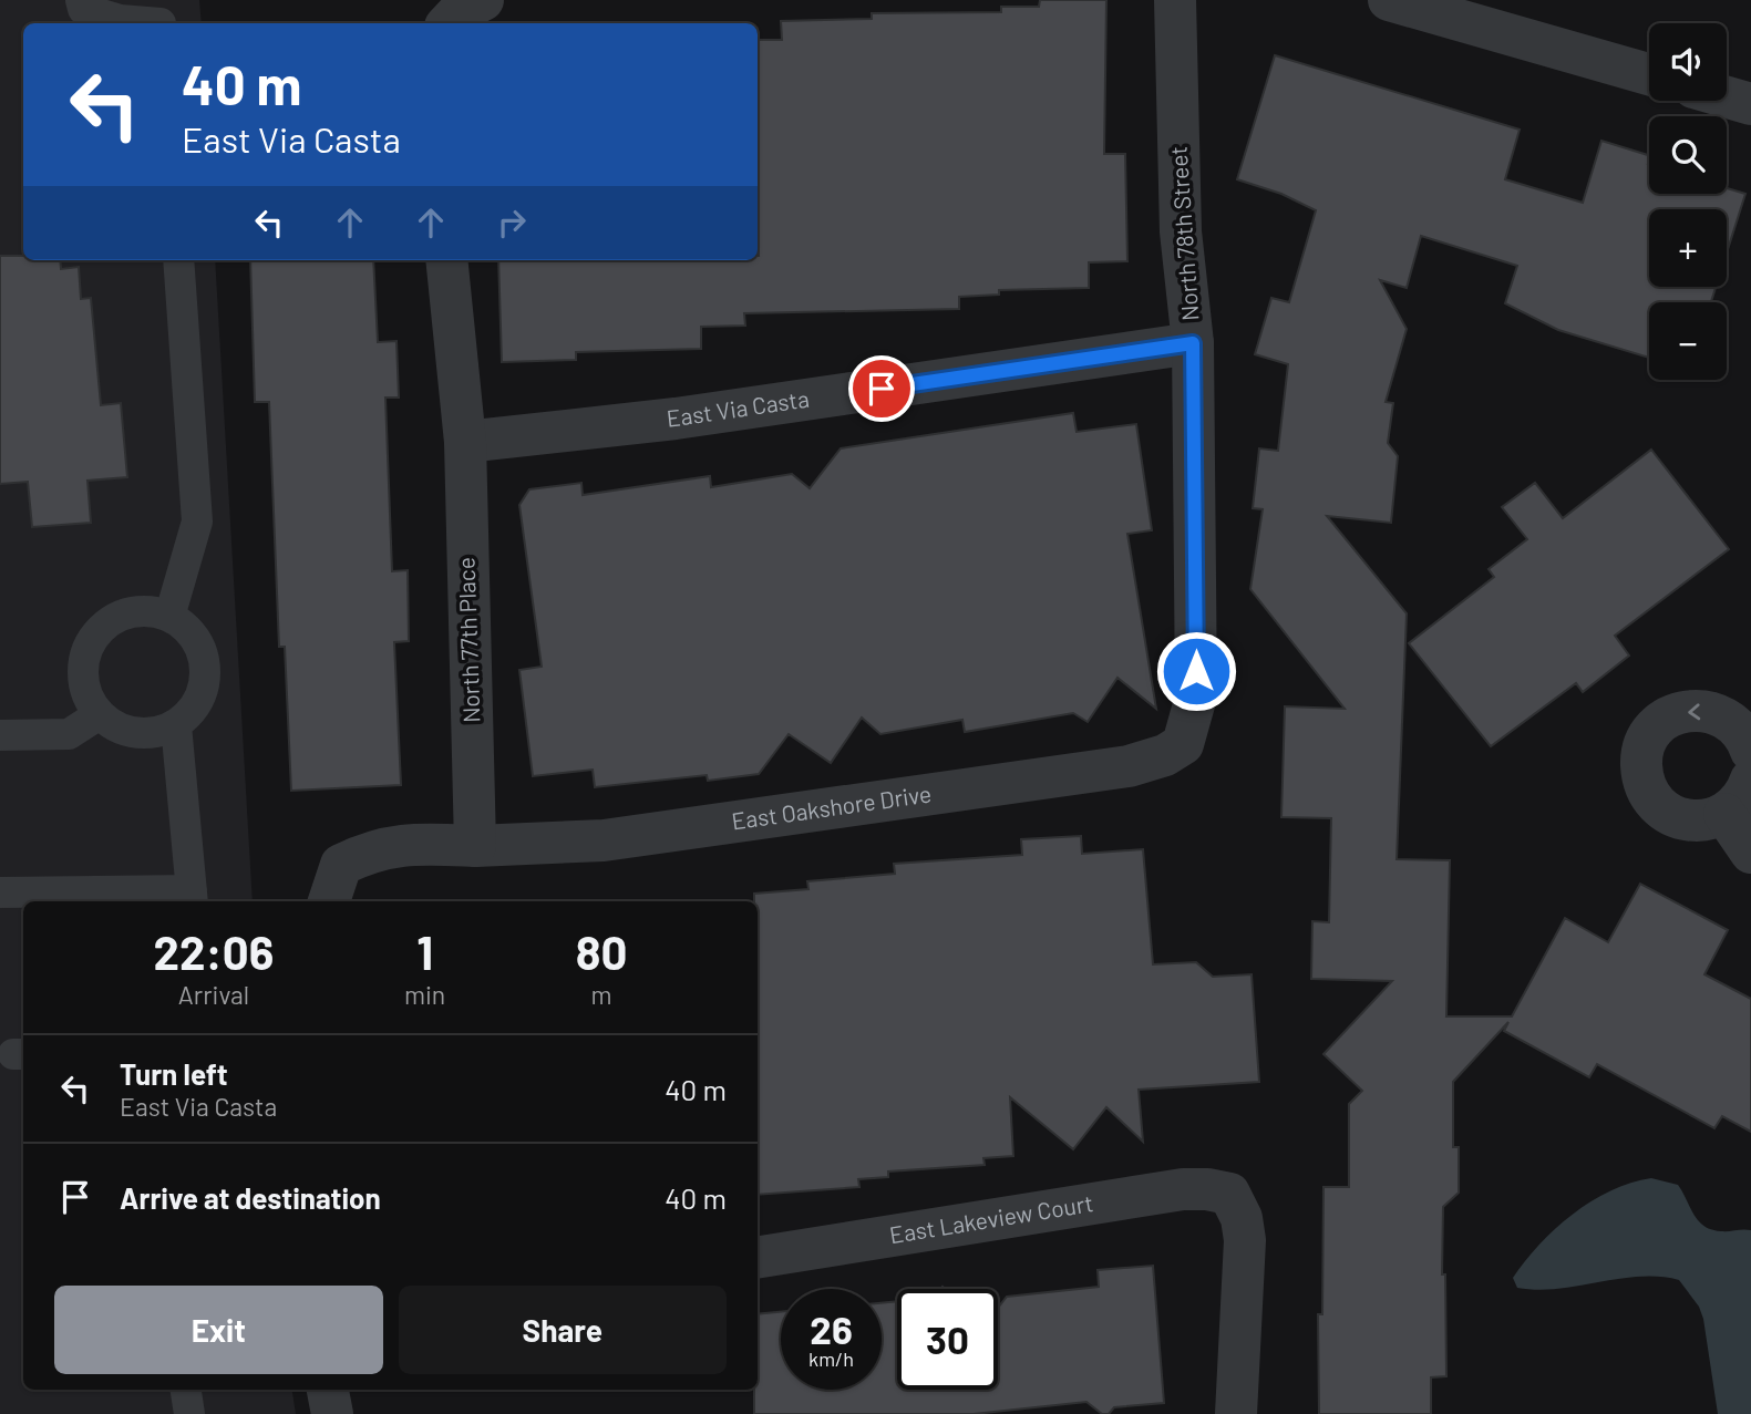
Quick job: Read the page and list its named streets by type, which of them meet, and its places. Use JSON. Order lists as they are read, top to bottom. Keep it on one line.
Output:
{"streets":{"street":["North 78th Street","East Via Casta","North 77th Place","East Oakshore Drive","East Lakeview Court"]},"crossings":[["North 78th Street","East Via Casta"],["North 78th Street","East Oakshore Drive"],["East Via Casta","North 77th Place"],["North 77th Place","East Oakshore Drive"]],"page":{"map_buttons":["+","−"],"turn":["40 m","East Via Casta"],"eta":["22:06","Arrival","1","min","80","m"],"list":[{"name":"Turn left","note":"East Via Casta","value":"40 m"},{"name":"Arrive at destination","value":"40 m"}],"buttons":["Exit","Share"],"speed":"26 km/h","limit":"30"}}
